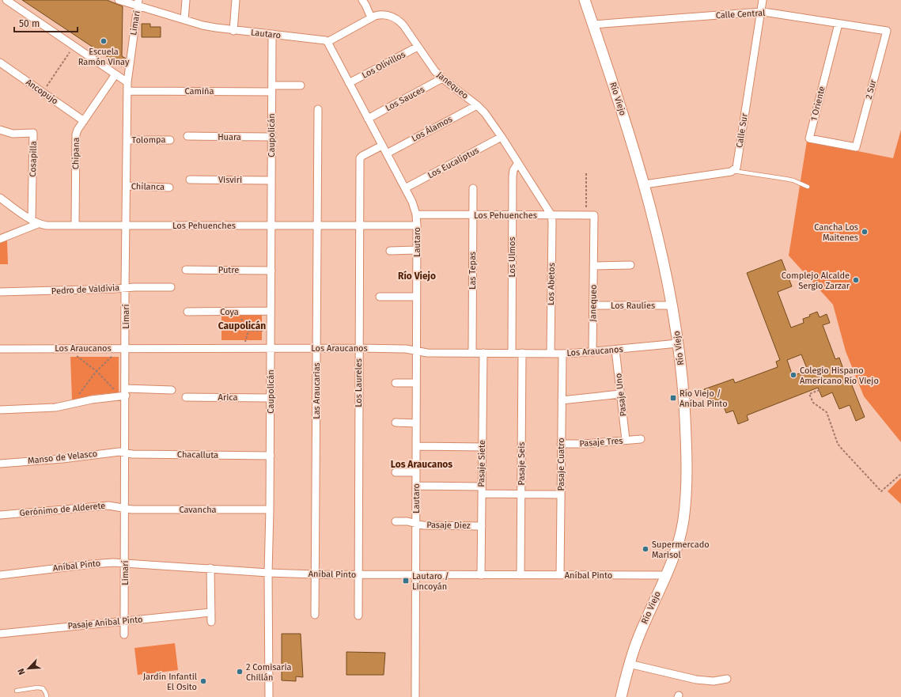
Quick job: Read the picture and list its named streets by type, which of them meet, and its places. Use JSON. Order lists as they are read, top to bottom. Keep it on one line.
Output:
{"streets":{"main road":["Río Viejo"],"street":["Calle Central","Limarí","Lautaro","Los Olivillos","Janequeo","2 Sur","Camiña","Ancopujo","Los Sauces","1 Oriente","Los Álamos","Calle Sur","Caupolicán","Huara","Tolompa","Chipana","Cosapilla","Los Eucaliptus","Visviri","Chilanca","Los Pehuenches","Los Ulmos","Putre","Las Tepas","Los Abetos","Pedro de Valdivia","Los Raulíes","Coya","Los Araucanos","Los Laureles","Las Araucarias","Pasaje Uno","Arica","Pasaje Tres","Chacalluta","Manso de Velasco","Pasaje Siete","Pasaje Seis","Pasaje Cuatro","Gerónimo de Alderete","Cavancha","Pasaje Diez","Aníbal Pinto","Pasaje Aníbal Pinto"]},"crossings":[["Calle Central","2 Sur"],["Calle Central","Río Viejo"],["Calle Central","1 Oriente"],["Calle Central","Calle Sur"],["Limarí","Lautaro"],["Limarí","Camiña"],["Limarí","Tolompa"],["Limarí","Chilanca"],["Limarí","Los Pehuenches"],["Limarí","Pedro de Valdivia"],["Limarí","Los Araucanos"],["Limarí","Chacalluta"],["Limarí","Manso de Velasco"],["Limarí","Gerónimo de Alderete"],["Limarí","Cavancha"],["Limarí","Aníbal Pinto"],["Limarí","Pasaje Aníbal Pinto"],["Lautaro","Los Olivillos"],["Lautaro","Janequeo"],["Lautaro","Los Sauces"],["Lautaro","Los Álamos"],["Lautaro","Caupolicán"],["Lautaro","Los Eucaliptus"],["Lautaro","Los Pehuenches"],["Lautaro","Los Araucanos"],["Lautaro","Los Laureles"],["Lautaro","Pasaje Diez"],["Lautaro","Aníbal Pinto"],["Los Olivillos","Janequeo"],["Janequeo","Los Sauces"],["Janequeo","Los Álamos"],["Janequeo","Los Eucaliptus"],["Janequeo","Los Pehuenches"],["Janequeo","Los Ulmos"],["Janequeo","Los Abetos"],["Janequeo","Los Raulíes"],["Janequeo","Los Araucanos"],["2 Sur","1 Oriente"],["Camiña","Caupolicán"],["Ancopujo","Chipana"],["Río Viejo","Los Raulíes"],["Río Viejo","Los Araucanos"],["Río Viejo","Aníbal Pinto"],["Caupolicán","Huara"],["Caupolicán","Visviri"],["Caupolicán","Los Pehuenches"],["Caupolicán","Putre"],["Caupolicán","Coya"],["Caupolicán","Los Araucanos"],["Caupolicán","Arica"],["Caupolicán","Chacalluta"],["Caupolicán","Cavancha"],["Caupolicán","Aníbal Pinto"],["Chipana","Los Pehuenches"],["Cosapilla","Los Pehuenches"],["Los Pehuenches","Los Ulmos"],["Los Pehuenches","Las Tepas"],["Los Pehuenches","Los Abetos"],["Los Pehuenches","Los Laureles"],["Los Pehuenches","Las Araucarias"],["Los Ulmos","Los Araucanos"],["Las Tepas","Los Araucanos"],["Los Abetos","Los Araucanos"],["Los Araucanos","Los Laureles"],["Los Araucanos","Las Araucarias"],["Los Araucanos","Pasaje Uno"],["Los Araucanos","Pasaje Siete"],["Los Araucanos","Pasaje Seis"],["Los Araucanos","Pasaje Cuatro"],["Los Laureles","Aníbal Pinto"],["Las Araucarias","Aníbal Pinto"],["Pasaje Uno","Pasaje Tres"],["Pasaje Tres","Pasaje Cuatro"],["Chacalluta","Manso de Velasco"],["Pasaje Siete","Pasaje Diez"],["Pasaje Siete","Aníbal Pinto"],["Pasaje Seis","Aníbal Pinto"],["Pasaje Cuatro","Aníbal Pinto"],["Gerónimo de Alderete","Cavancha"]],"districts":["Río Viejo","Caupolicán","Los Araucanos"],"places":{"other":["Escuela Ramón Vinay","Cancha Los Maitenes","Complejo Alcalde Sergio Zarzar","Colegio Hispano Americano Río Viejo","Supermercado Marisol","2 Comisaria Chillán","Jardín Infantil El Osito"],"transit":["Río Viejo / Aníbal Pinto","Lautaro / Lincoyán"]},"scale_bar":"50 m","north":"bottom left"}
